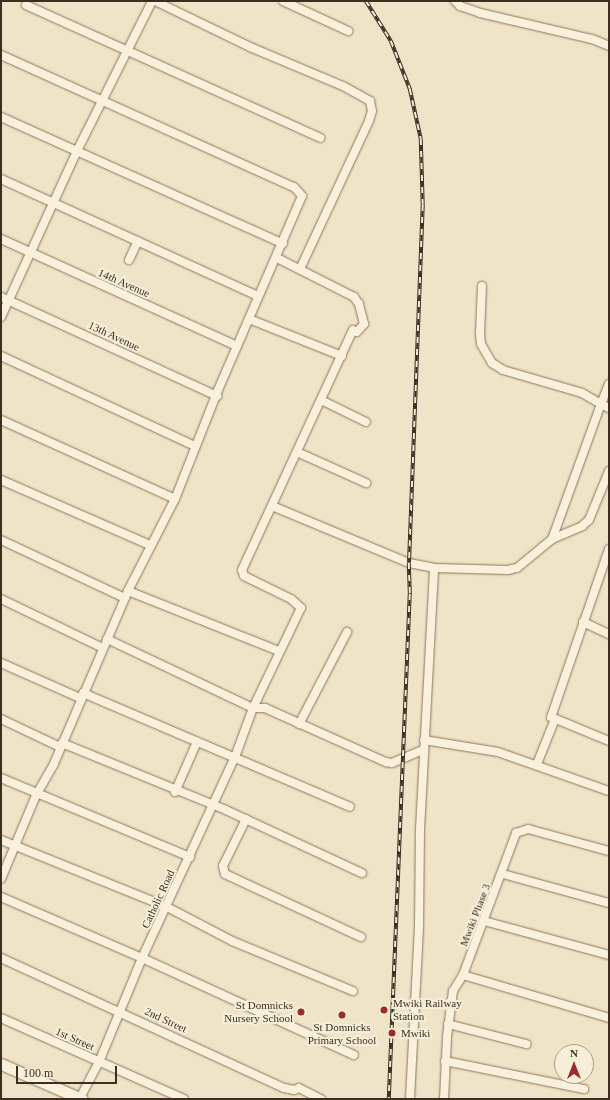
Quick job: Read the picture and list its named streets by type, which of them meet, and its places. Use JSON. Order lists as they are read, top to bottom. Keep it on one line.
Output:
{"streets":{"street":["14th Avenue","13th Avenue","Catholic Road","Mwiki Phase 3","2nd Street","1st Street"]},"crossings":[["Catholic Road","2nd Street"],["Catholic Road","1st Street"]],"places":["Mwiki Railway Station","St Domnicks Nursery School","St Domnicks Primary School","Mwiki"],"scale_bar":"100 m","north":"top"}
